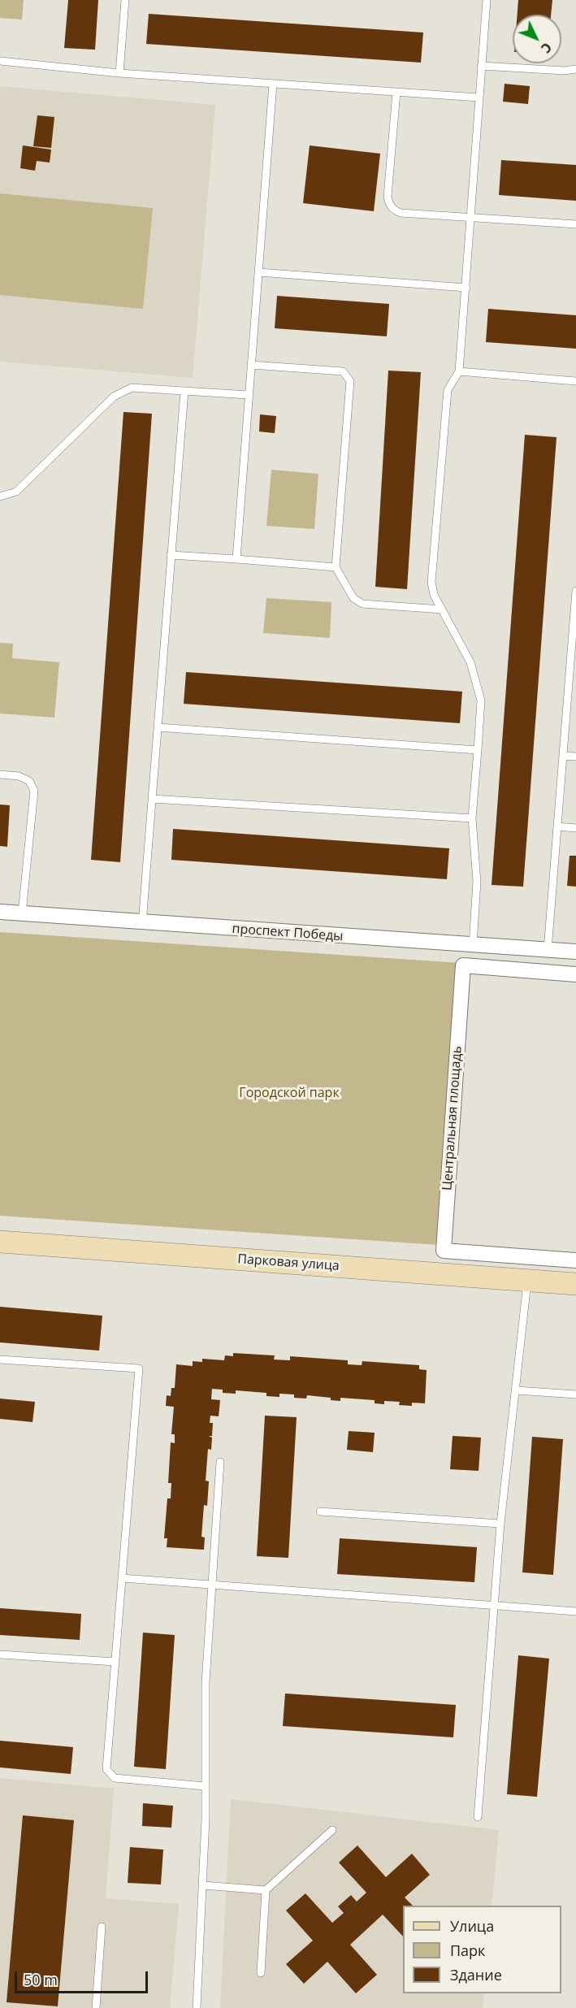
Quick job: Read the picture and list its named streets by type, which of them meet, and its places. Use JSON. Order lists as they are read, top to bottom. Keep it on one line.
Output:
{"streets":{"street":["проспект Победы","Центральная площадь","Парковая улица"]},"parks":["Городской парк"],"legend":["Улица","Парк","Здание"],"scale_bar":"50 m","north":"bottom right"}
